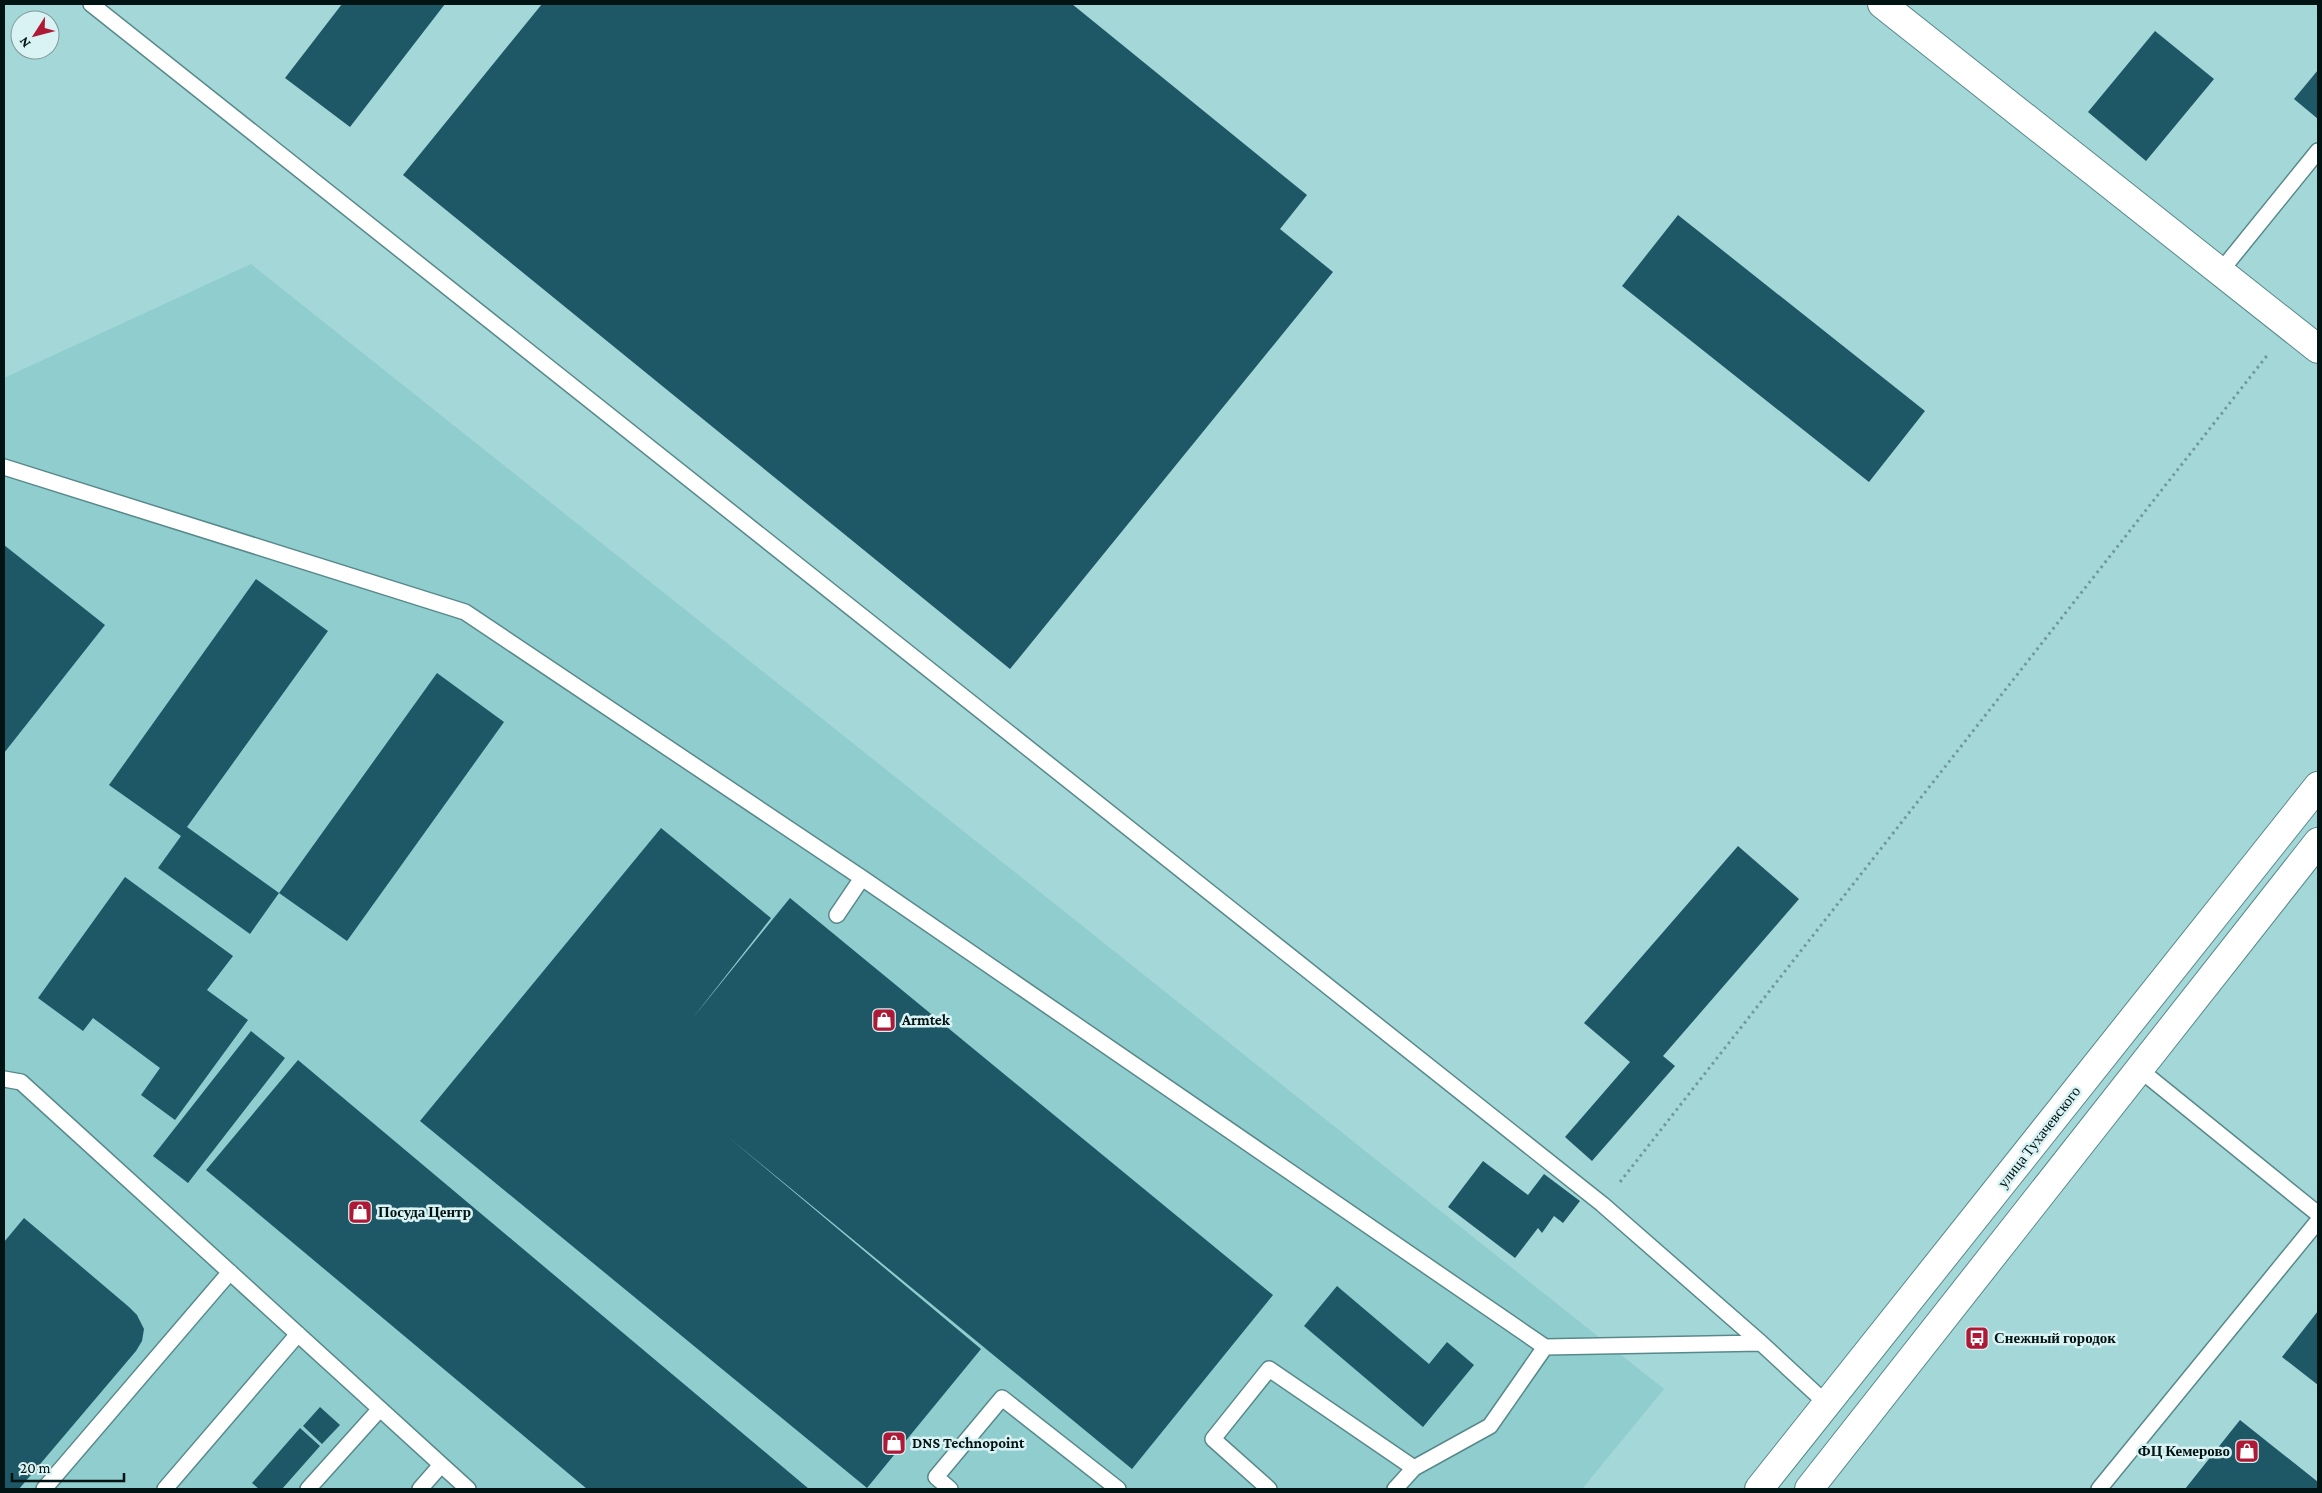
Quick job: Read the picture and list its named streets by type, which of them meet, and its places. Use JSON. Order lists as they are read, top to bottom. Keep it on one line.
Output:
{"streets":{"main road":["улица Тухачевского"]},"places":{"shop":["Armtek","Посуда Центр","DNS Technopoint","ФЦ Кемерово"],"bus stop":["Снежный городок"]},"scale_bar":"20 m","north":"bottom left"}
